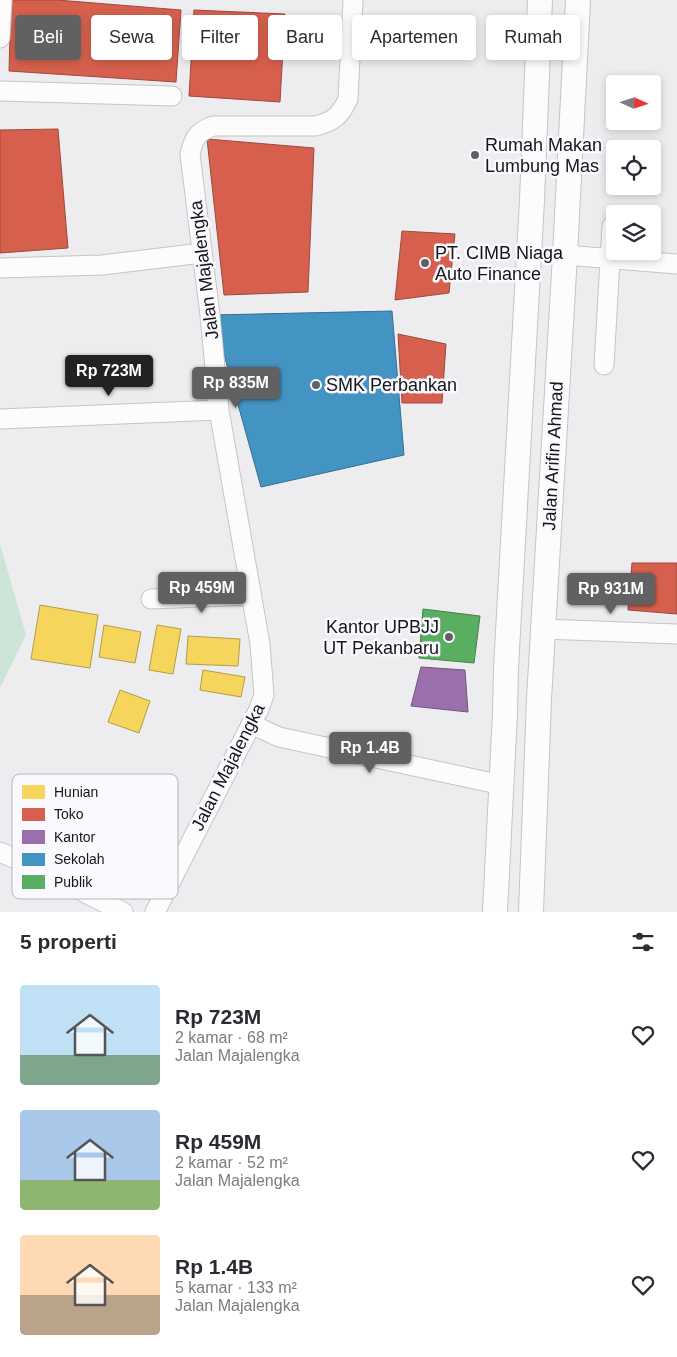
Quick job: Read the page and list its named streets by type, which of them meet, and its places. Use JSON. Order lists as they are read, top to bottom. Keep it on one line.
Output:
{"streets":{"main road":["Jalan Arifin Ahmad"],"street":["Jalan Majalengka"]},"places":["Rumah Makan Lumbung Mas","PT. CIMB Niaga Auto Finance","SMK Perbankan","Kantor UPBJJ UT Pekanbaru"],"legend":["Hunian","Toko","Kantor","Sekolah","Publik"],"north":"right","page":{"chip":["Beli","Sewa","Filter","Baru","Apartemen","Rumah"],"price":["Rp 723M","Rp 835M","Rp 459M","Rp 931M","Rp 1.4B"],"heading":"5 properti","list":[{"name":"Rp 723M","note":"2 kamar · 68 m² · Jalan Majalengka"},{"name":"Rp 459M","note":"2 kamar · 52 m² · Jalan Majalengka"},{"name":"Rp 1.4B","note":"5 kamar · 133 m² · Jalan Majalengka"}]}}
